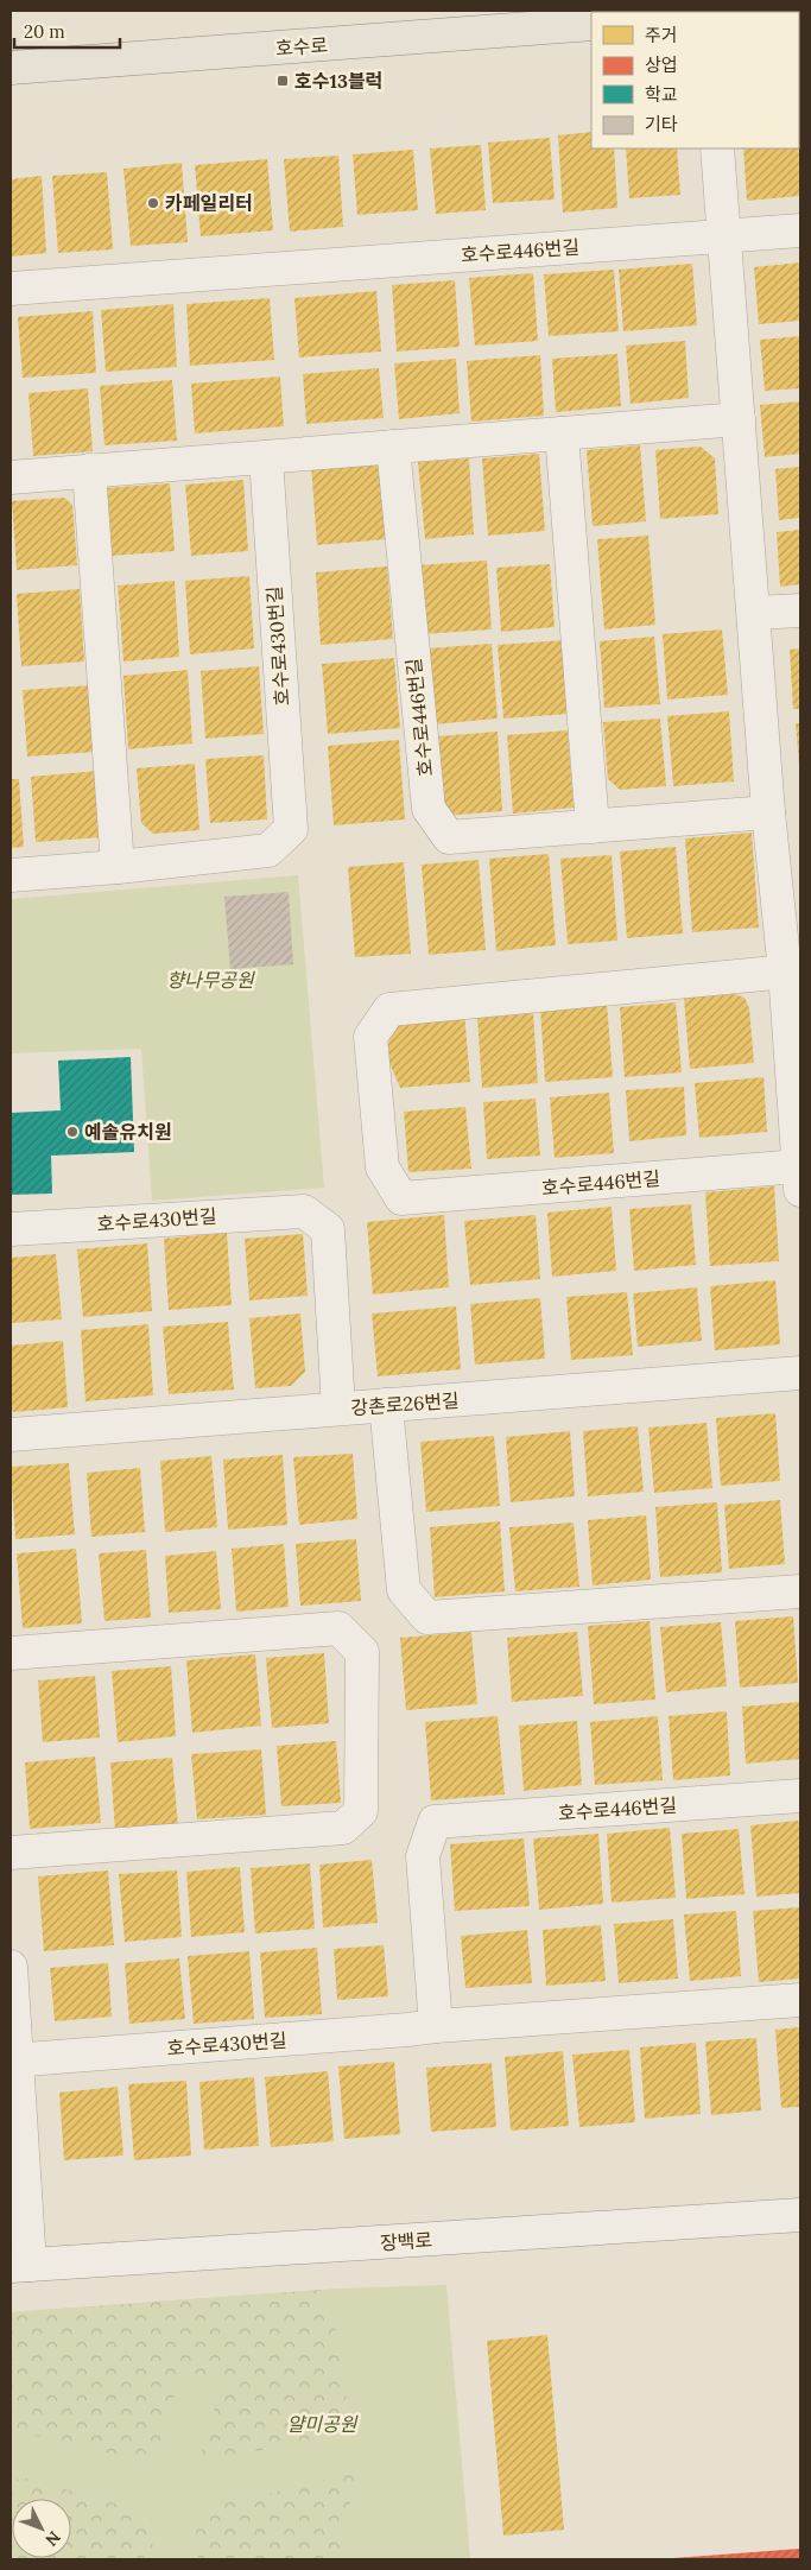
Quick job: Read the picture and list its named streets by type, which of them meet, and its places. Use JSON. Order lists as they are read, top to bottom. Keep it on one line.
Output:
{"streets":{"main road":["호수로"],"street":["호수로446번길","호수로430번길","강촌로26번길","장백로"]},"crossings":[["호수로446번길","호수로430번길"],["호수로430번길","강촌로26번길"]],"parks":["향나무공원","얄미공원"],"places":{"transit":["호수13블럭"],"other":["카페일리터","예솔유치원"]},"legend":["주거","상업","학교","기타"],"scale_bar":"20 m","north":"bottom right"}
